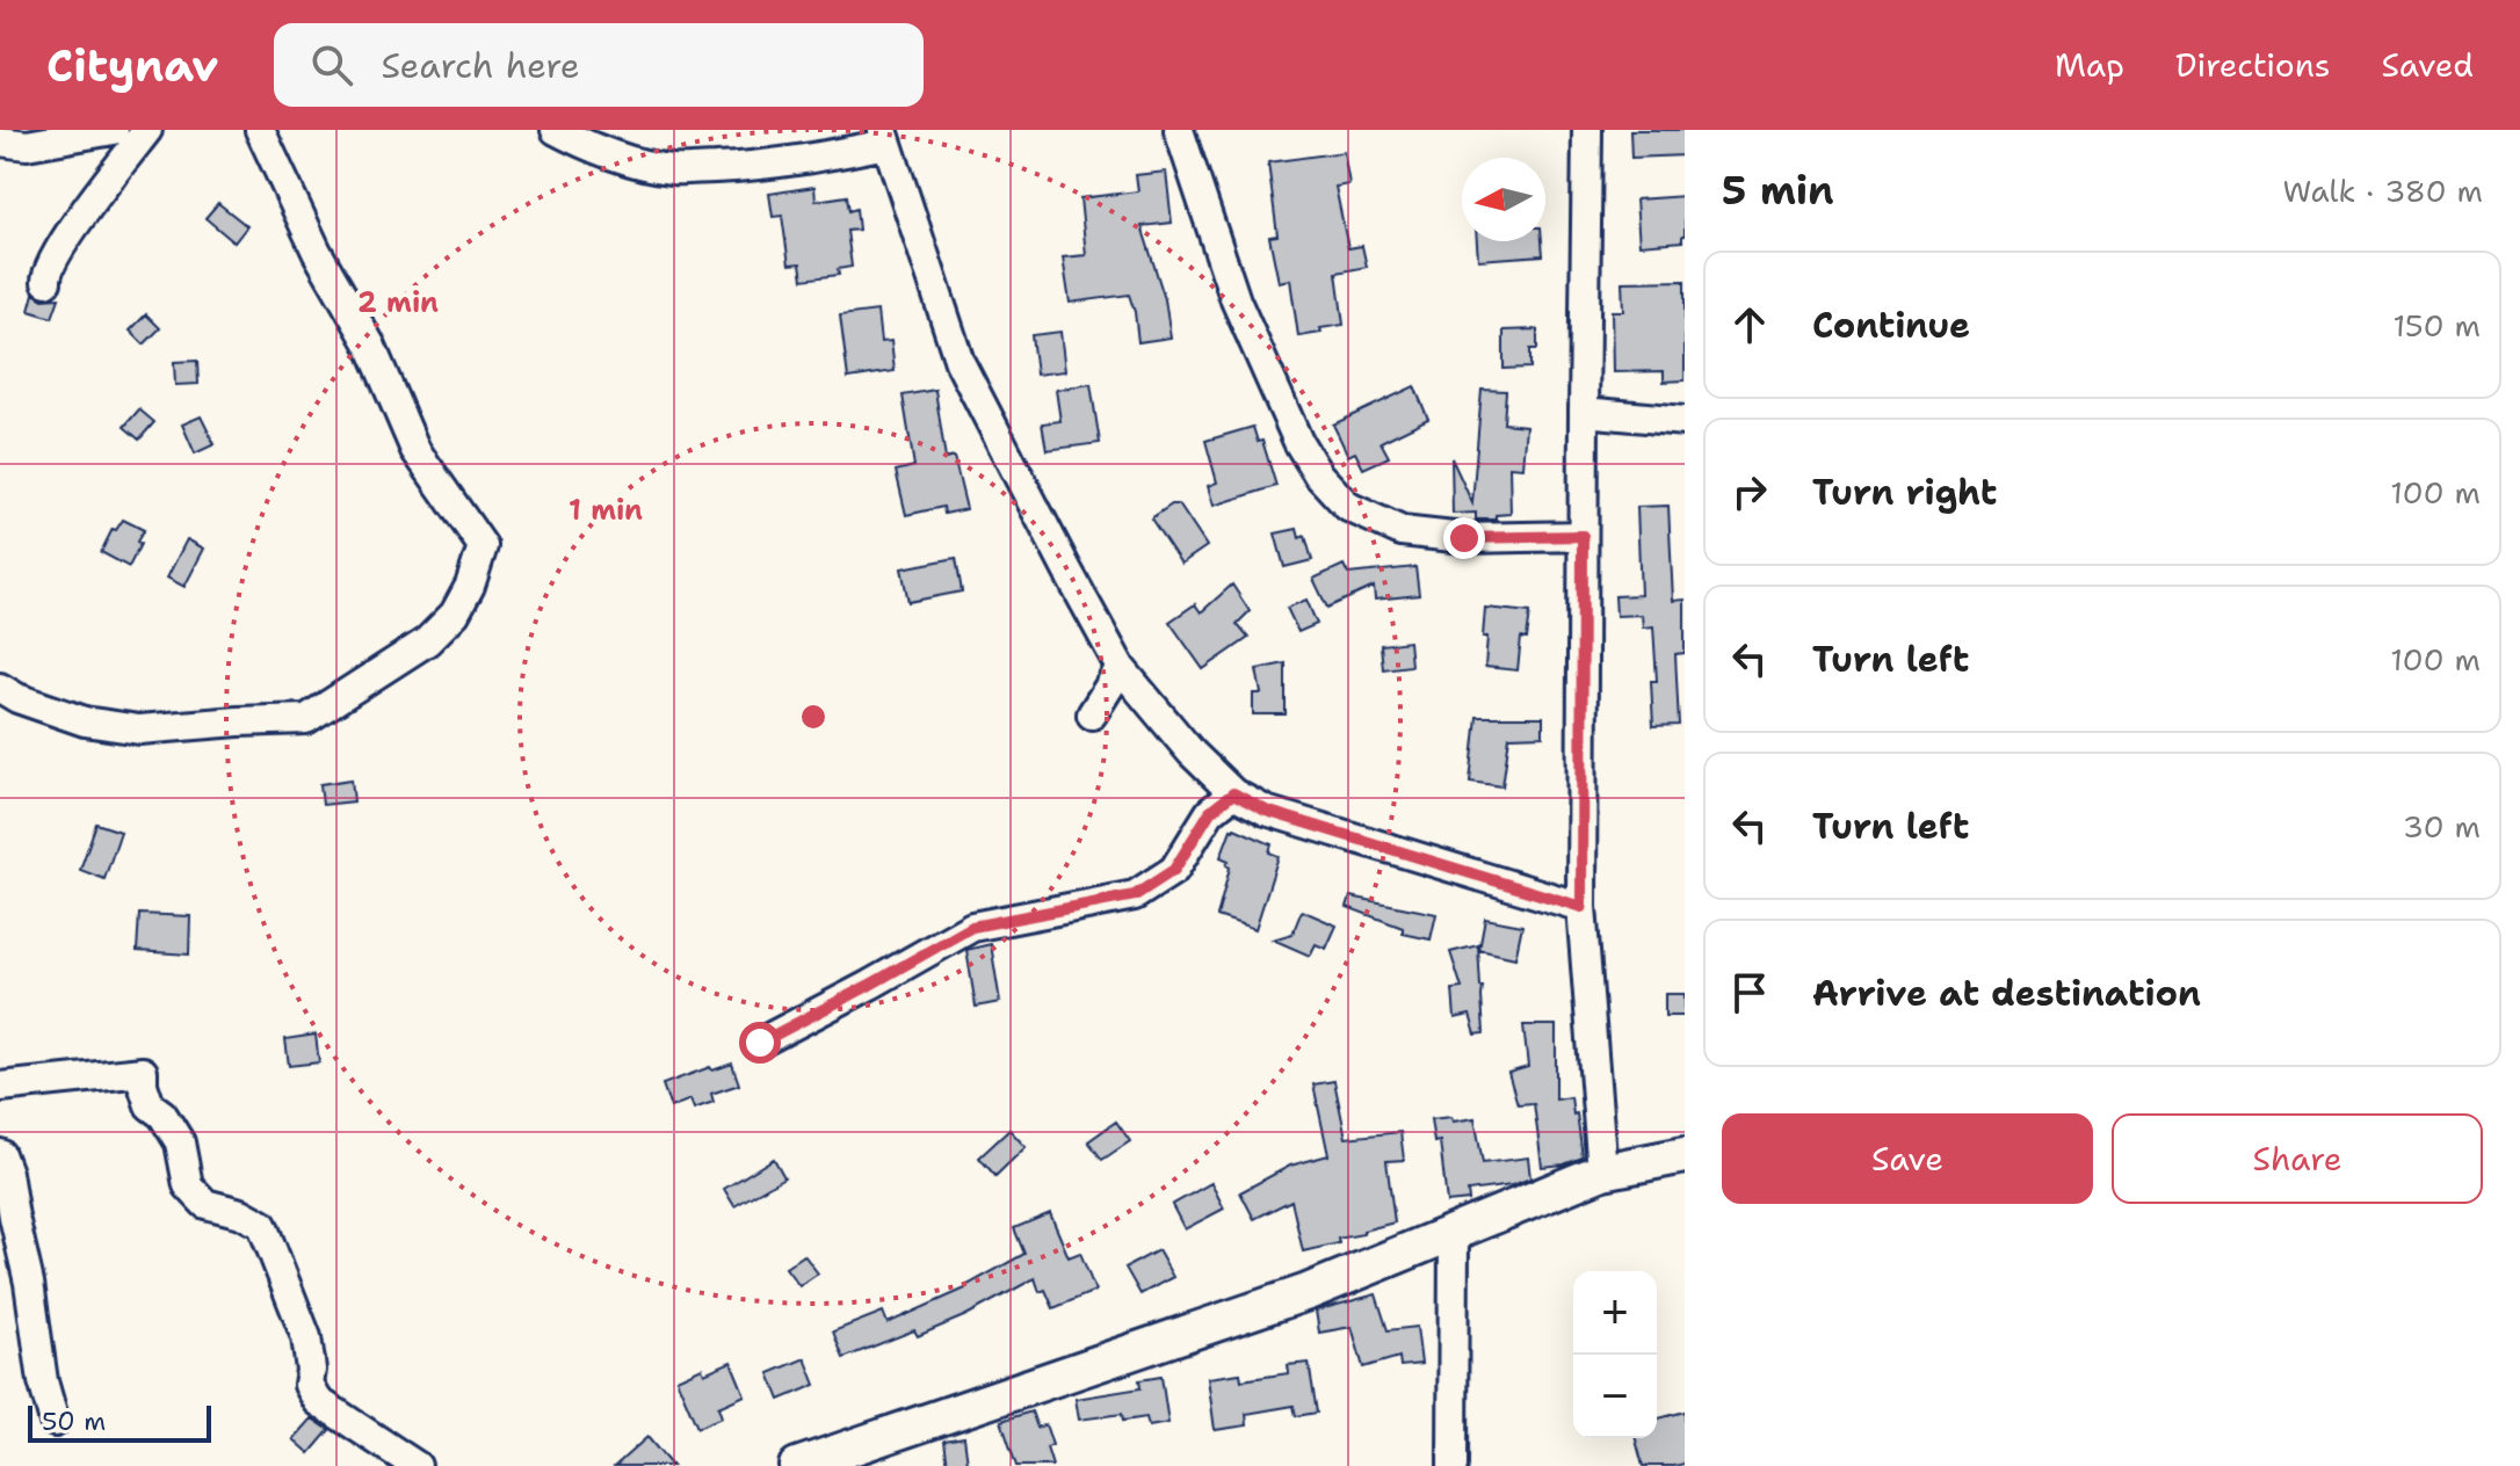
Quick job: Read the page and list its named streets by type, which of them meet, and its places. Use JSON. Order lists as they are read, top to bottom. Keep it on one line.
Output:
{"scale_bar":"50 m","north":"left","page":{"header":"Citynav","search":"Search here","nav":["Map","Directions","Saved"],"heading":["5 min","Walk · 380 m"],"list":[["Continue","150 m"],["Turn right","100 m"],["Turn left","100 m"],["Turn left","30 m"],"Arrive at destination"],"buttons":["Save","Share"],"map_buttons":["+","−"],"scale":"50 m"},"rings":["2 min","1 min"]}
